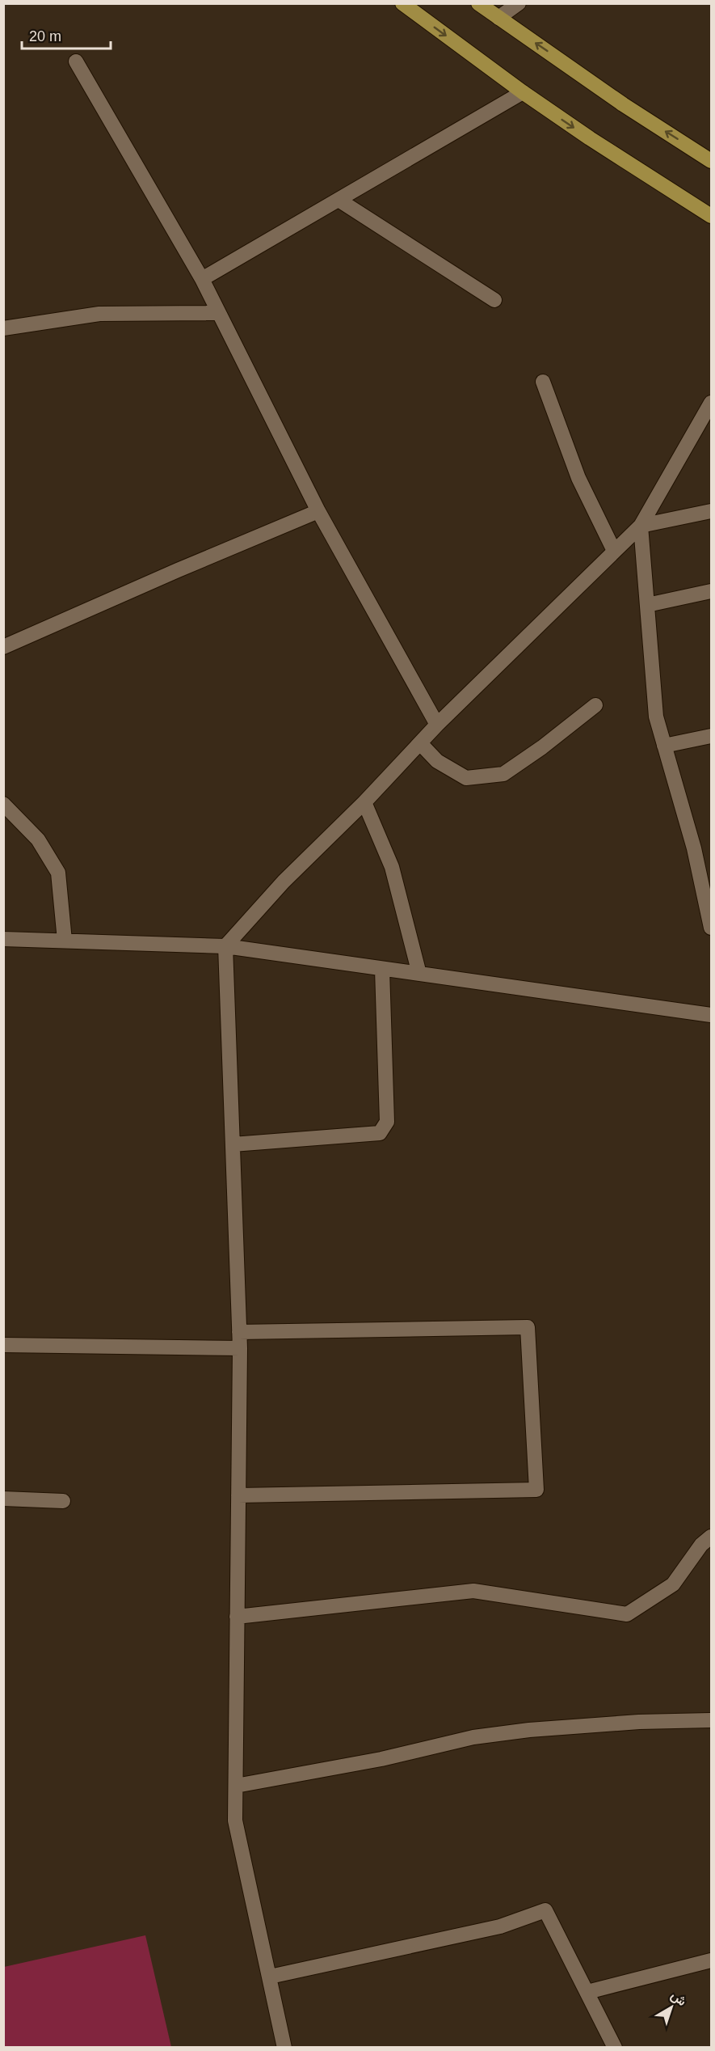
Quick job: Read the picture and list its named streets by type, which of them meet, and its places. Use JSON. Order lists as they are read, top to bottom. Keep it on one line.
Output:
{"scale_bar":"20 m","north":"top right"}
